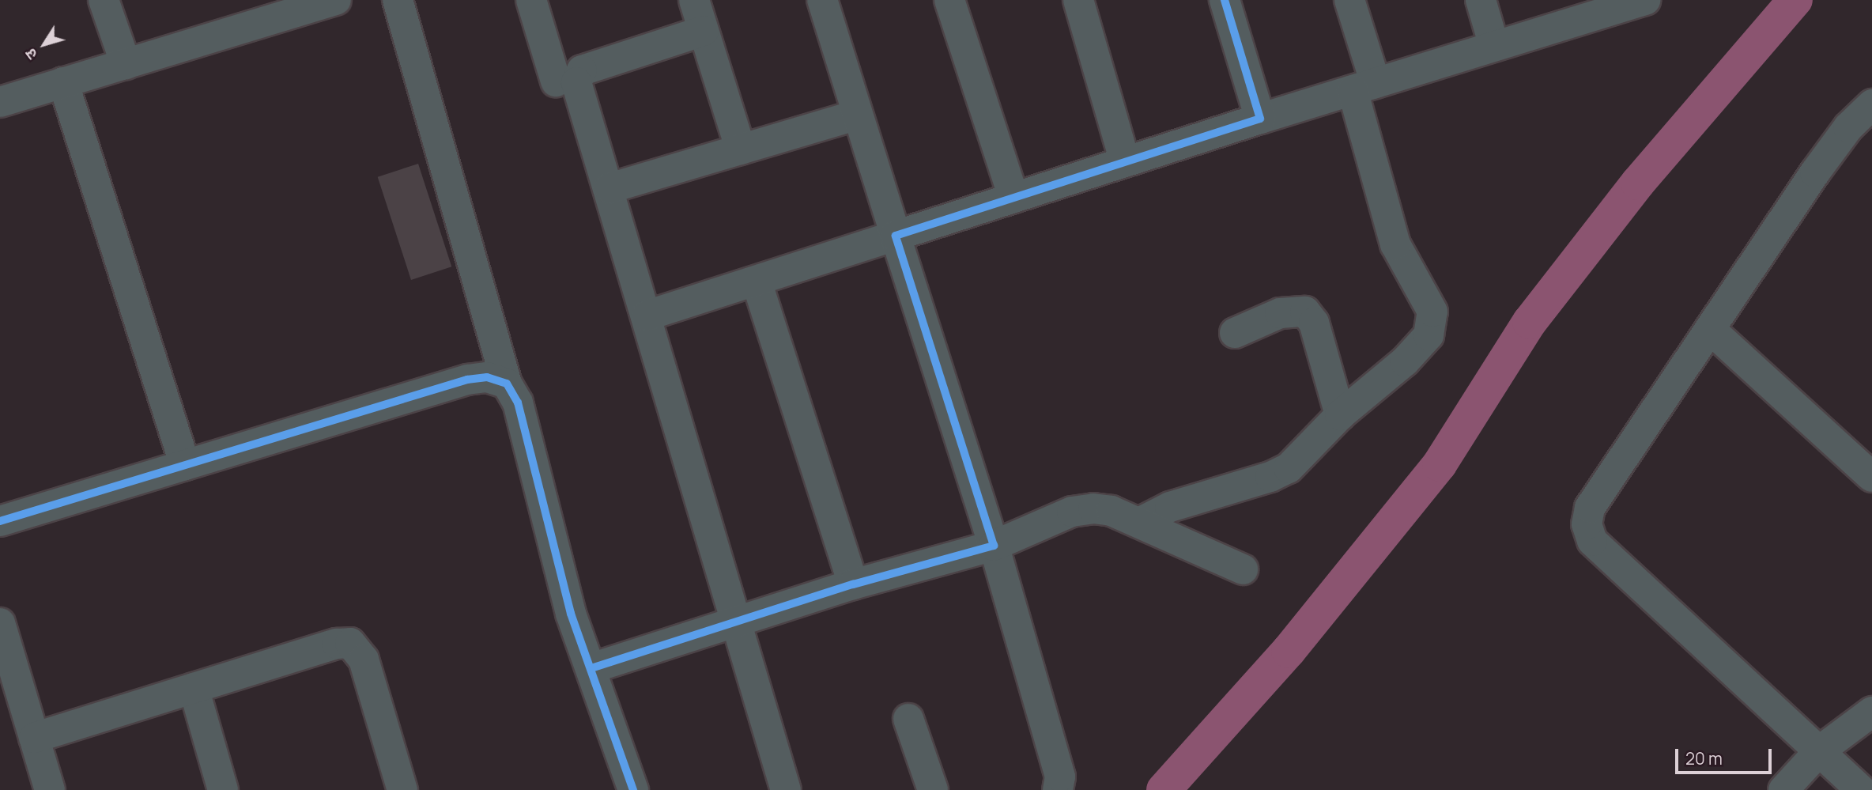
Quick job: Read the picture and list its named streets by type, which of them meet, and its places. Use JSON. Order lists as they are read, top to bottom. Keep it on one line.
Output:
{"scale_bar":"20 m","north":"bottom left"}
